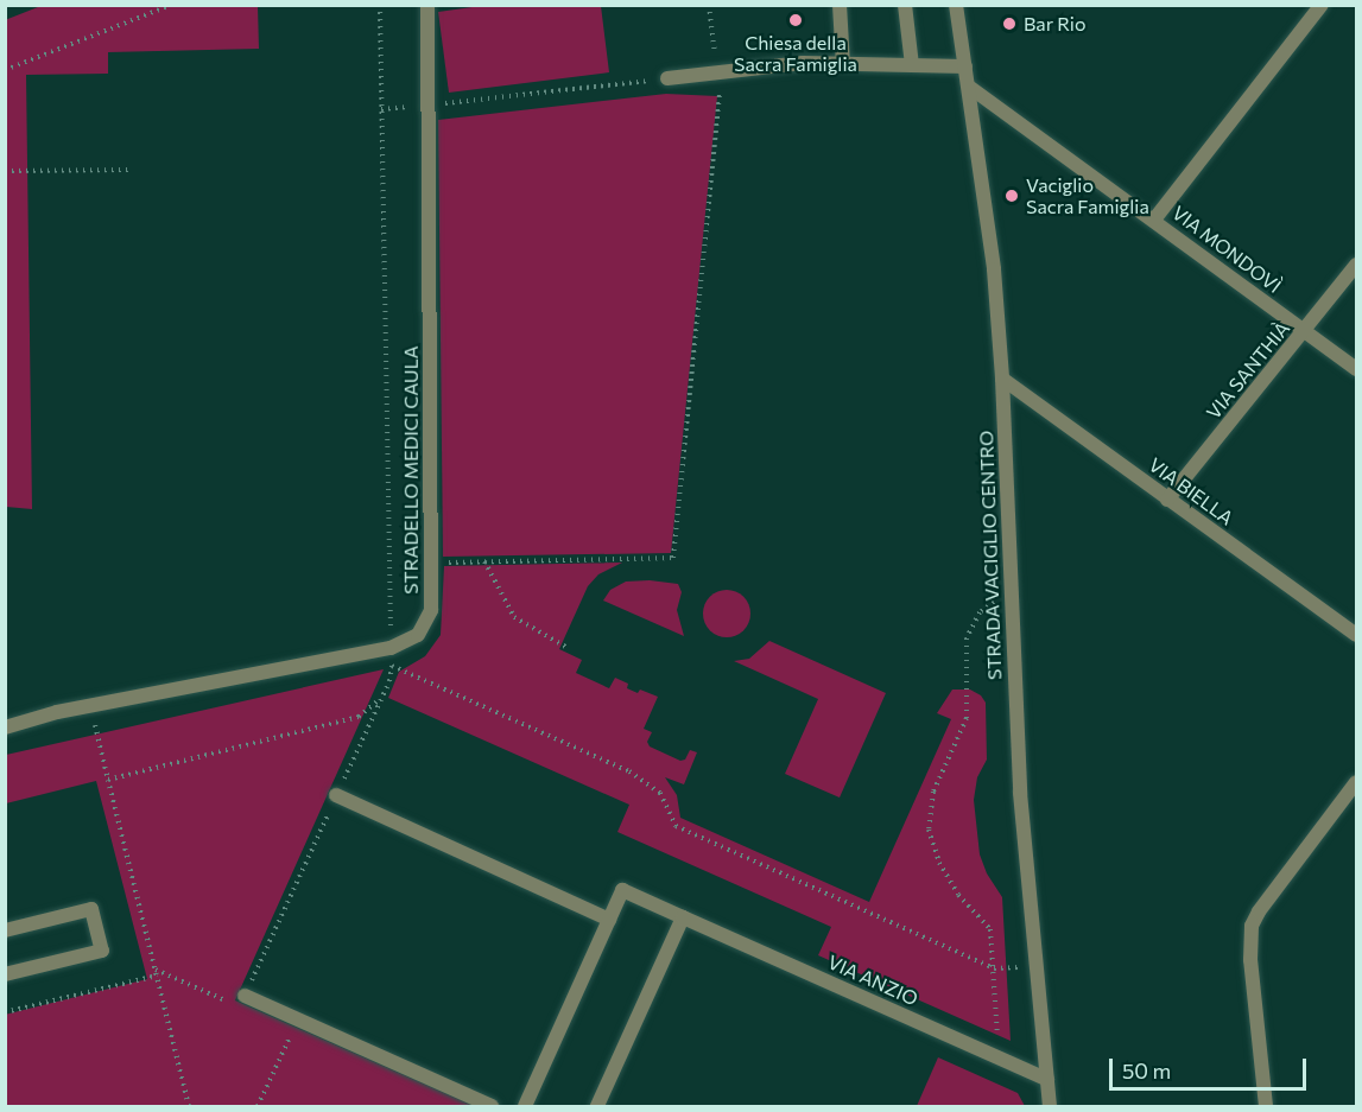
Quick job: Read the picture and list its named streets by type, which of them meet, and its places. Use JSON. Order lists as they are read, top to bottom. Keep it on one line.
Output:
{"streets":{"street":["VIA MONDOVÌ","VIA SANTHIÀ","STRADELLO MEDICI CAULA","VIA BIELLA","STRADA VACIGLIO CENTRO","VIA ANZIO"]},"crossings":[["VIA MONDOVÌ","VIA SANTHIÀ"],["VIA MONDOVÌ","STRADA VACIGLIO CENTRO"],["VIA SANTHIÀ","VIA BIELLA"],["VIA BIELLA","STRADA VACIGLIO CENTRO"],["STRADA VACIGLIO CENTRO","VIA ANZIO"]],"places":["Chiesa della Sacra Famiglia","Bar Rio","Vaciglio Sacra Famiglia"],"scale_bar":"50 m"}
